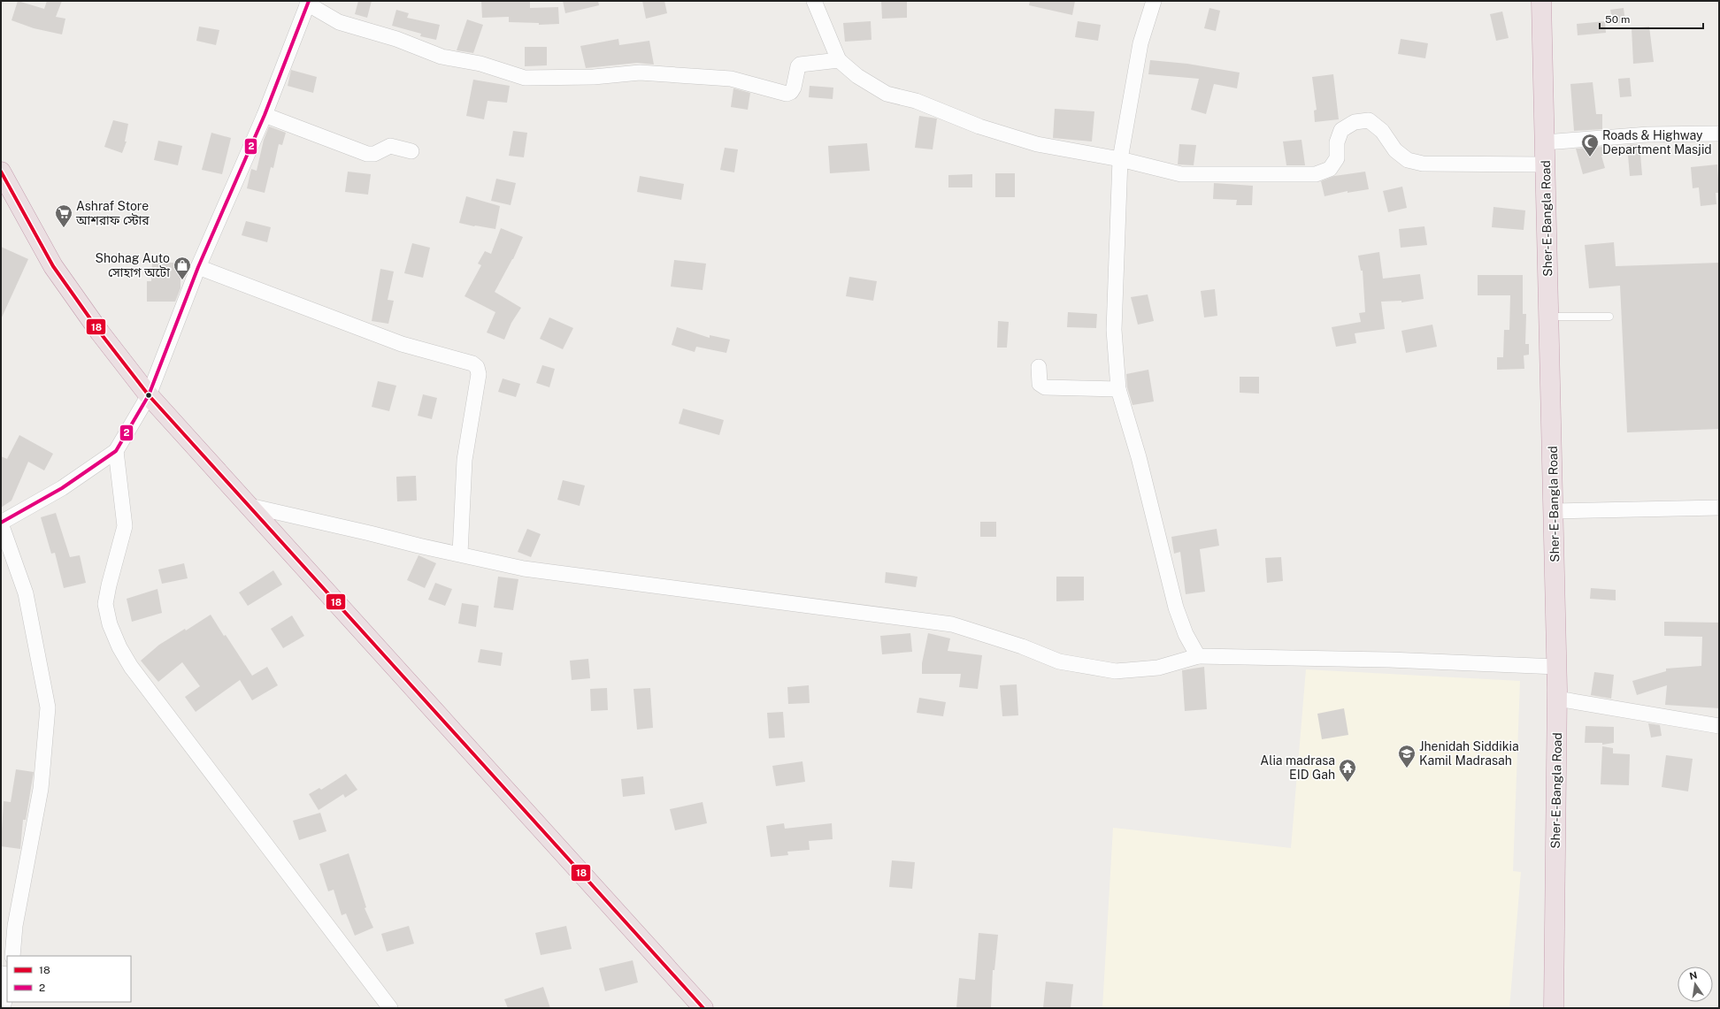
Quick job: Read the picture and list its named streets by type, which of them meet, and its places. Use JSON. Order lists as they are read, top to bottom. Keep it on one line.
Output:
{"streets":{"highway":["Sher-E-Bangla Road"]},"places":{"mosque":["Roads & Highway Department Masjid"],"supermarket":["Ashraf Store আশরাফ স্টোর"],"shop":["Shohag Auto সোহাগ অটো"],"school or university":["Jhenidah Siddikia Kamil Madrasah"],"temple":["Alia madrasa EID Gah"]},"lines":["transit line 2","transit line 18"],"legend":["18","2"],"scale_bar":"50 m","north":"top"}
